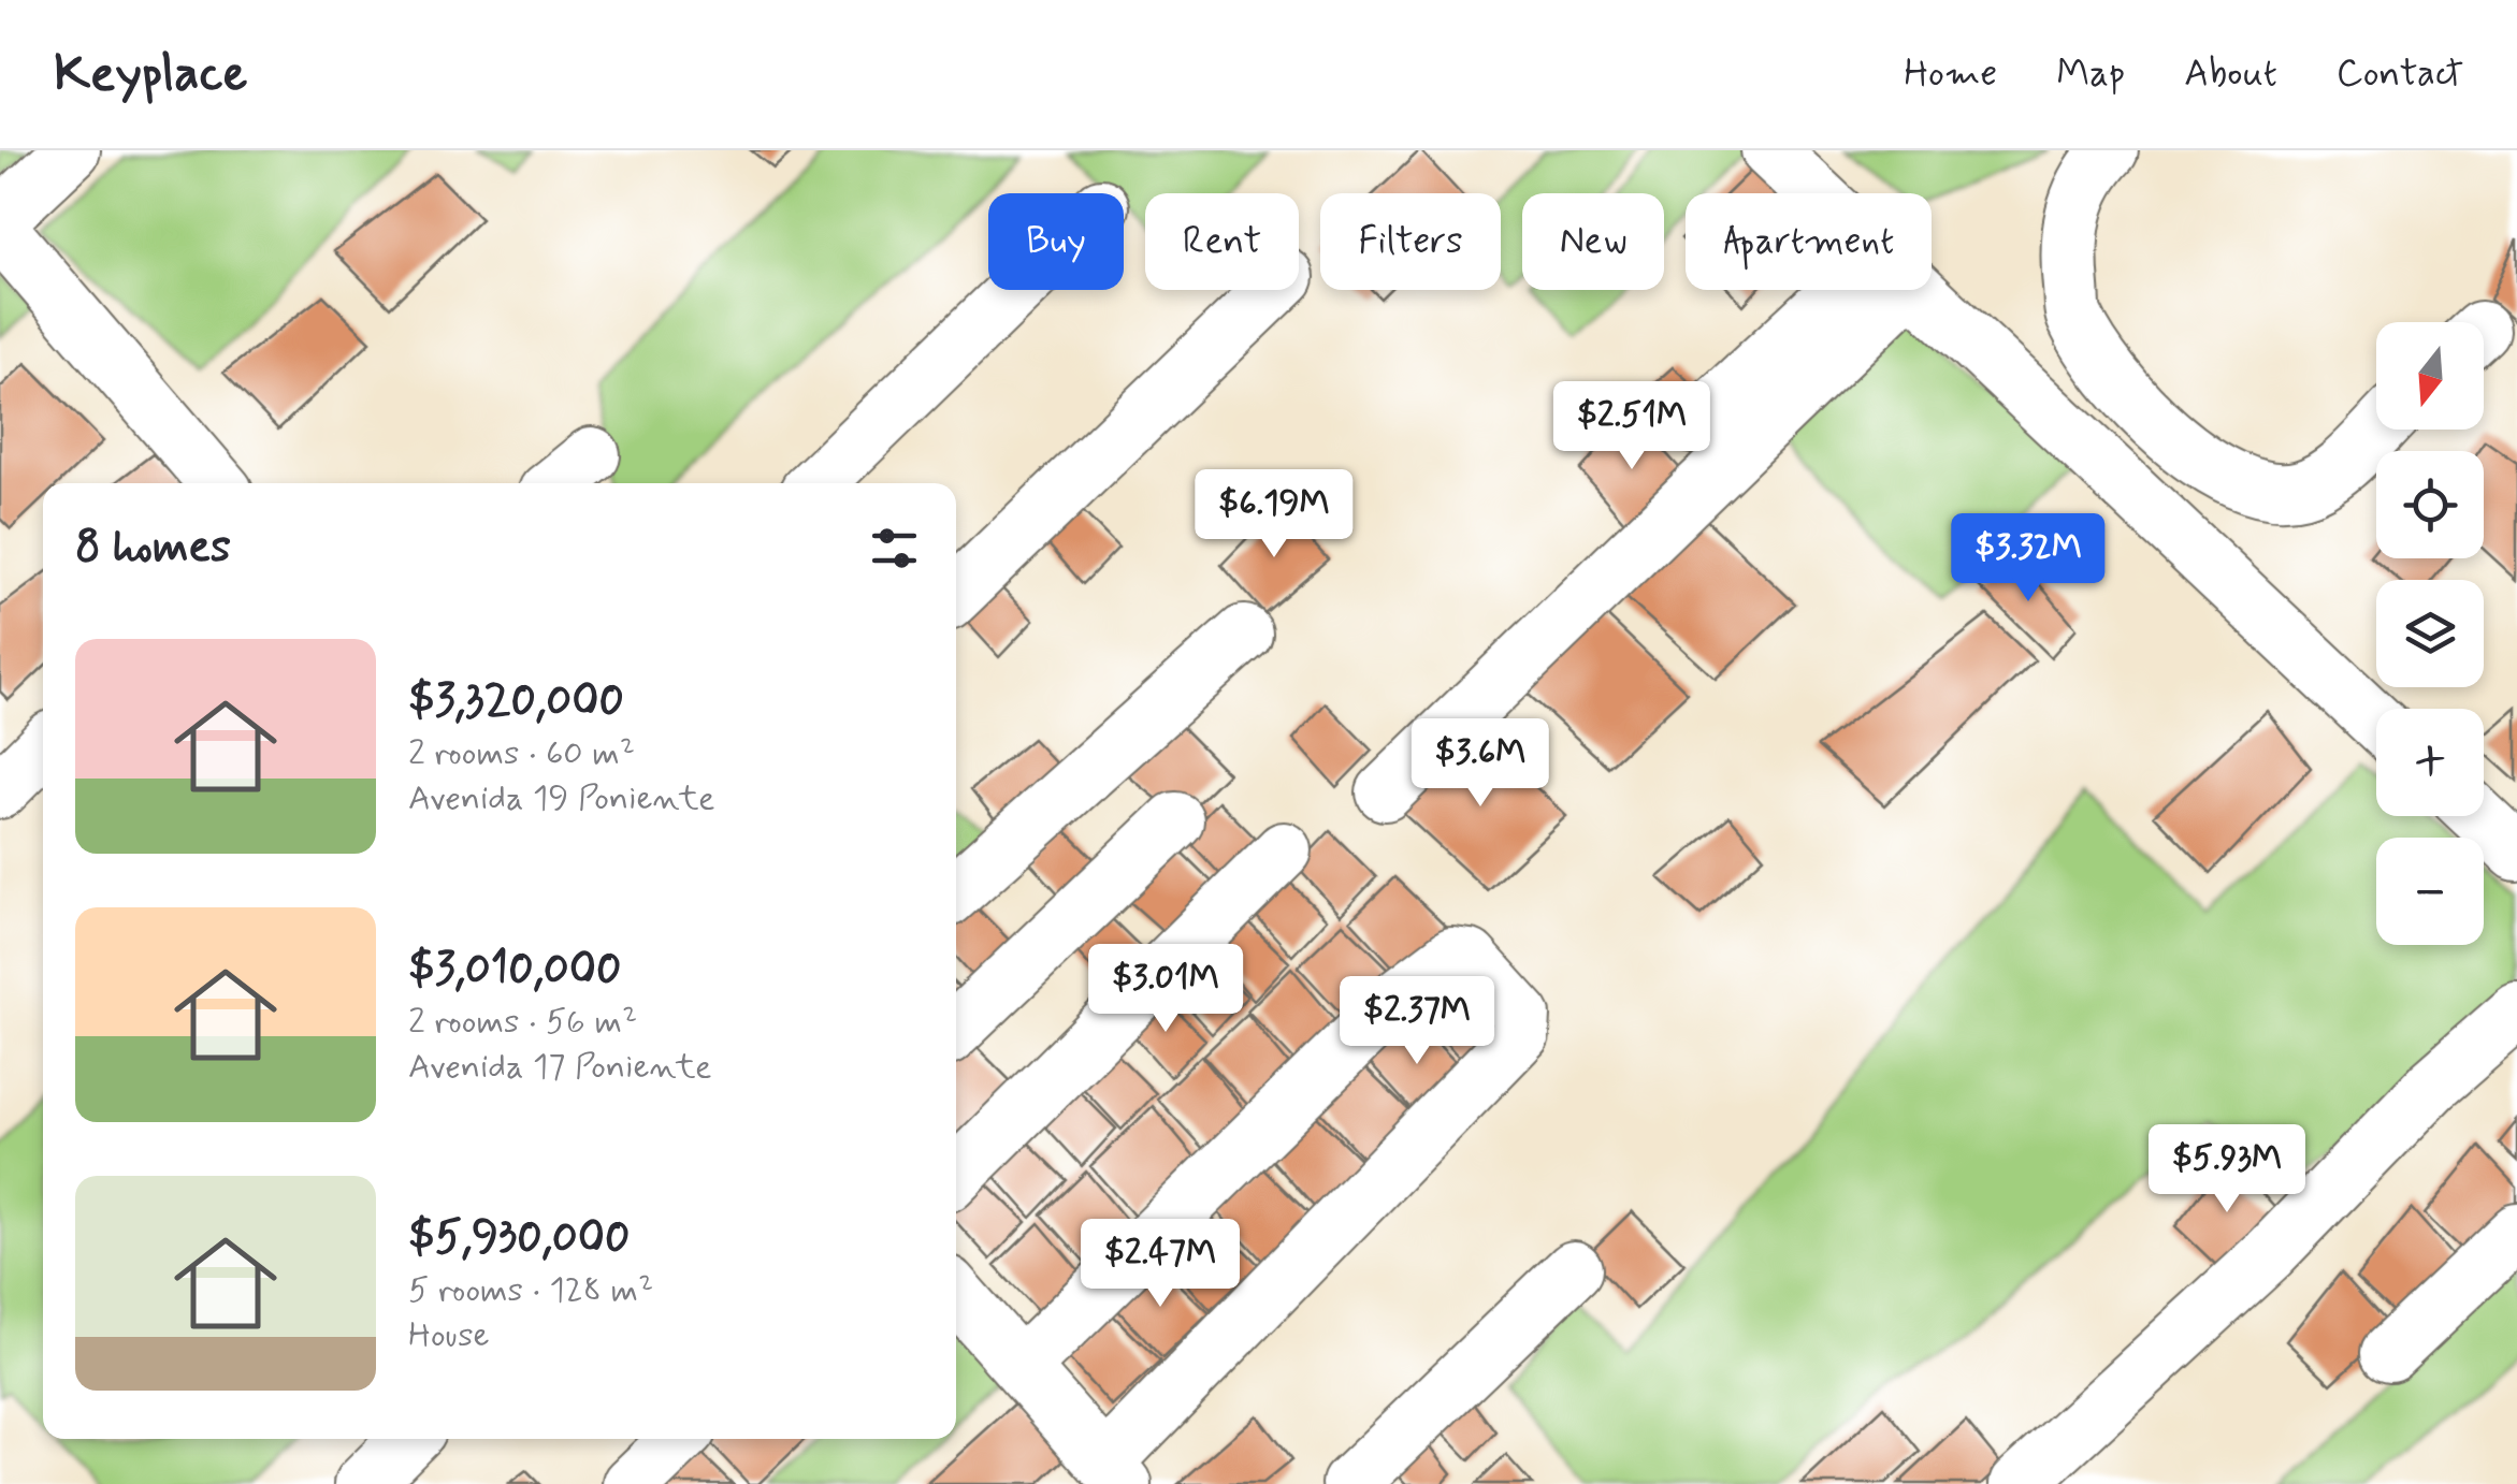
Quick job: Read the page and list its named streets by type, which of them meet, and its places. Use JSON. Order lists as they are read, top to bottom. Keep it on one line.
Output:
{"north":"bottom","page":{"header":"Keyplace","nav":["Home","Map","About","Contact"],"chip":["Buy","Rent","Filters","New","Apartment"],"map_buttons":["+","−"],"price":["$2.51M","$6.19M","$3.32M","$3.6M","$3.01M","$2.37M","$5.93M","$2.47M"],"heading":"8 homes","list":[{"name":"$3,320,000","note":"2 rooms · 60 m² · Avenida 19 Poniente"},{"name":"$3,010,000","note":"2 rooms · 56 m² · Avenida 17 Poniente"},{"name":"$5,930,000","note":"5 rooms · 128 m² · House"}]}}
